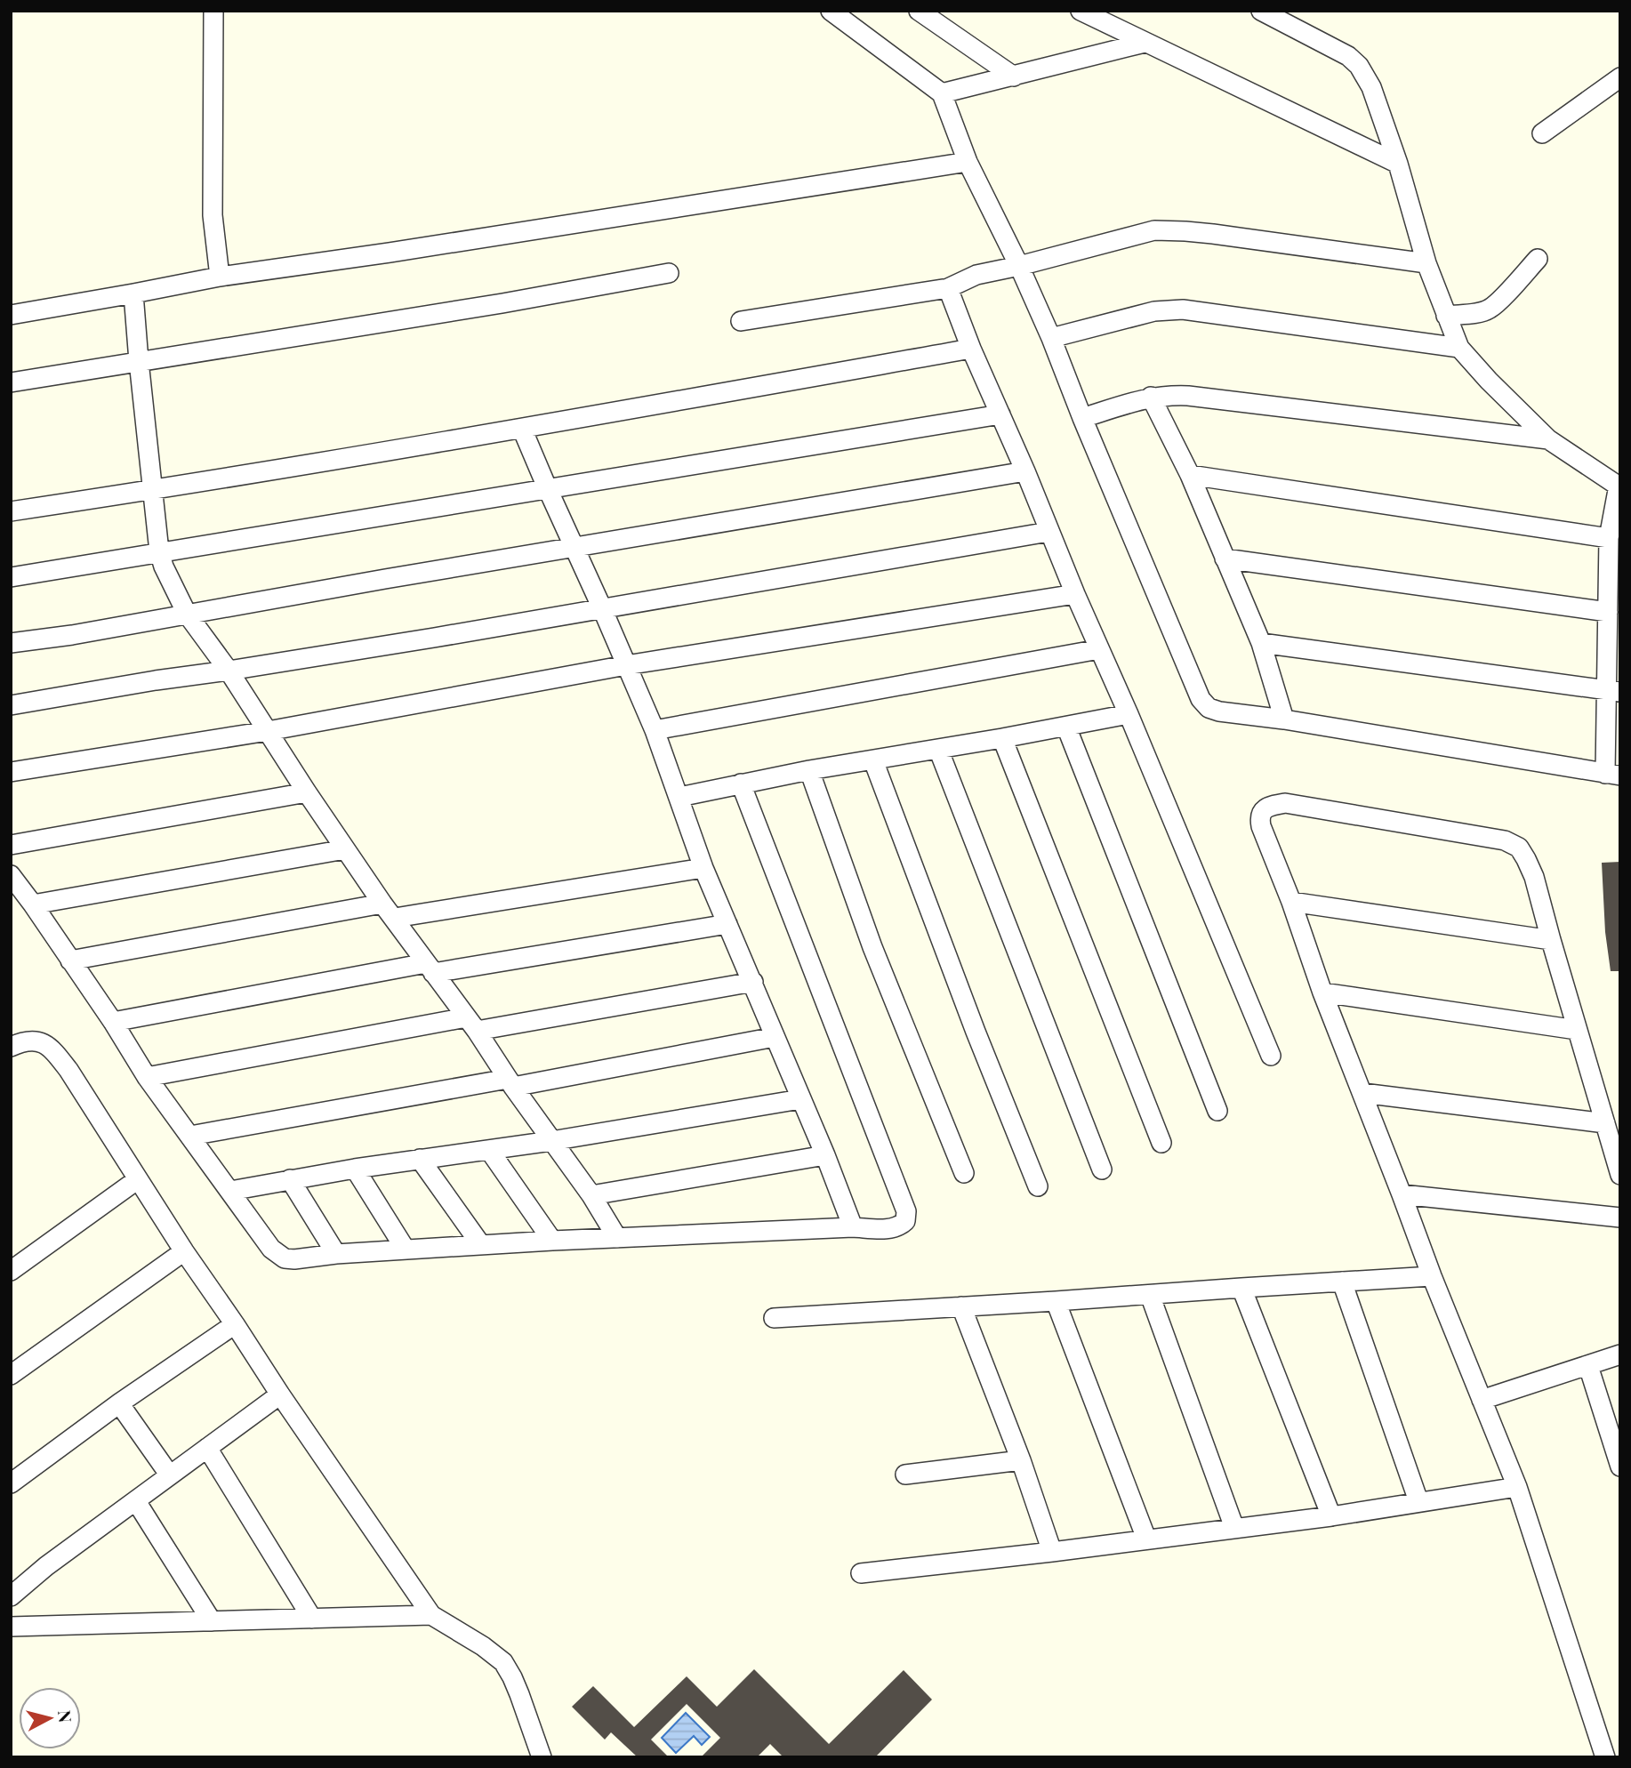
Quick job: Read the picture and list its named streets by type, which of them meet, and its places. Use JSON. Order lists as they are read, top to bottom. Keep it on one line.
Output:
{"north":"right"}
